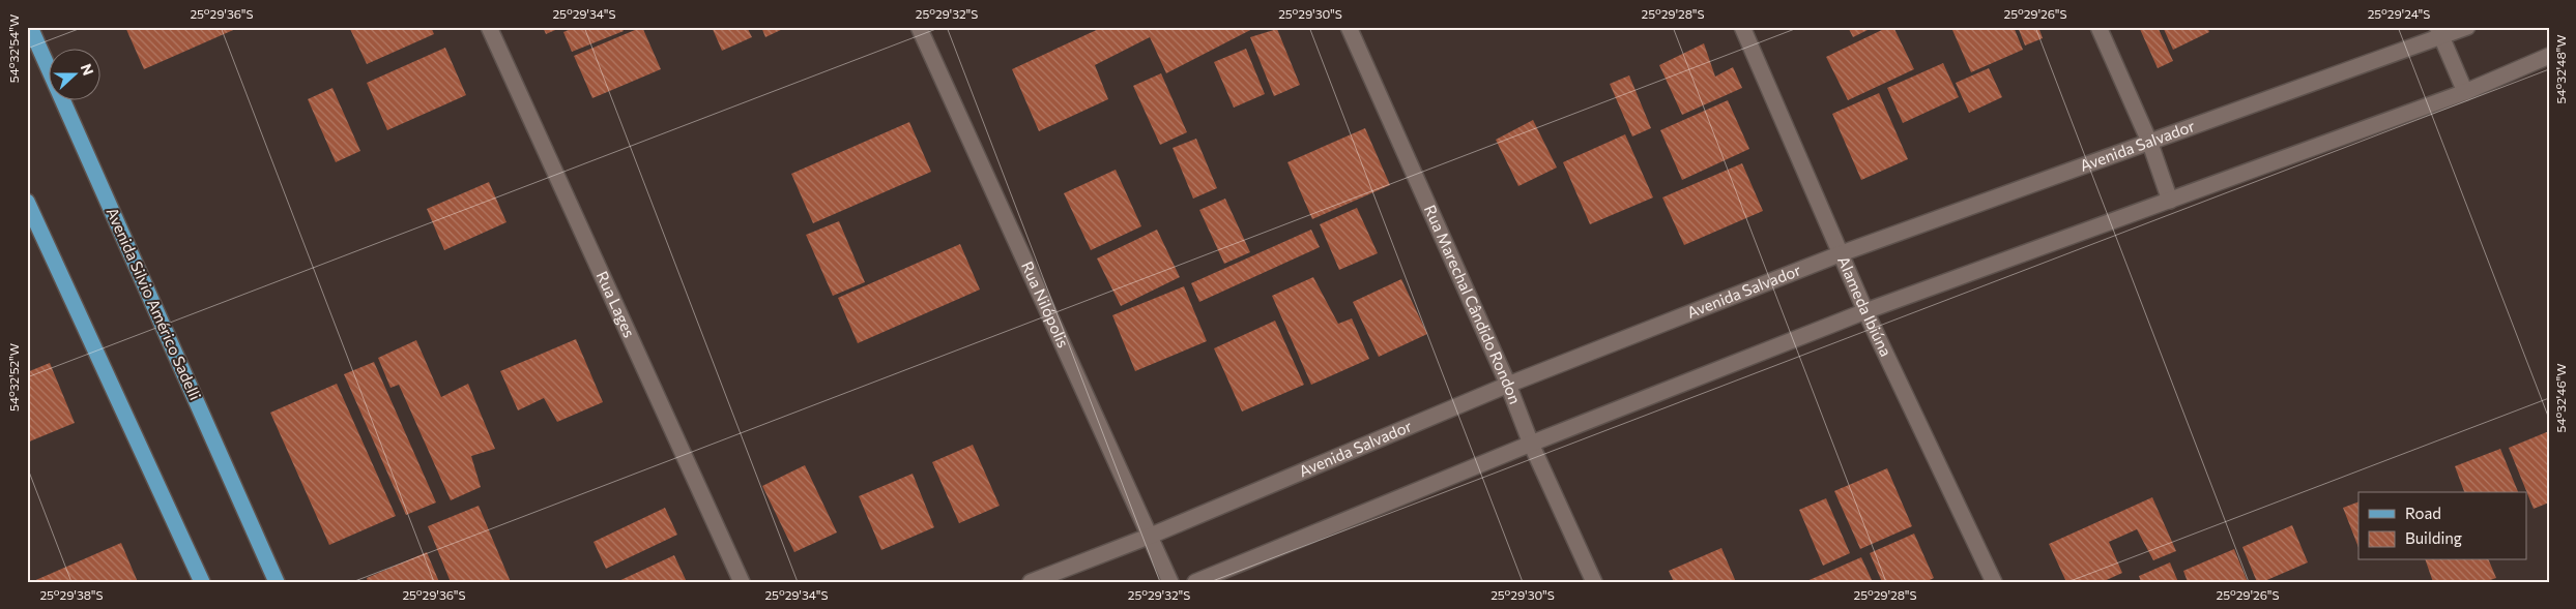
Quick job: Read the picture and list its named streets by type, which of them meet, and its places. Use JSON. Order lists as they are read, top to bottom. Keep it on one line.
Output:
{"streets":{"main road":["Avenida Silvio Américo Sadelli"],"street":["Avenida Salvador","Rua Lages","Rua Nilópolis","Rua Marechal Cândido Rondon","Alameda Ibiúna"]},"crossings":[["Avenida Salvador","Rua Nilópolis"],["Avenida Salvador","Rua Marechal Cândido Rondon"],["Avenida Salvador","Alameda Ibiúna"]],"legend":["Road","Building"],"north":"right","coordinates":["25°29'36\"S","25°29'34\"S","25°29'32\"S","25°29'30\"S","25°29'28\"S","25°29'26\"S","25°29'24\"S","54°32'54\"W","54°32'48\"W","54°32'52\"W","54°32'46\"W","25°29'38\"S"]}
